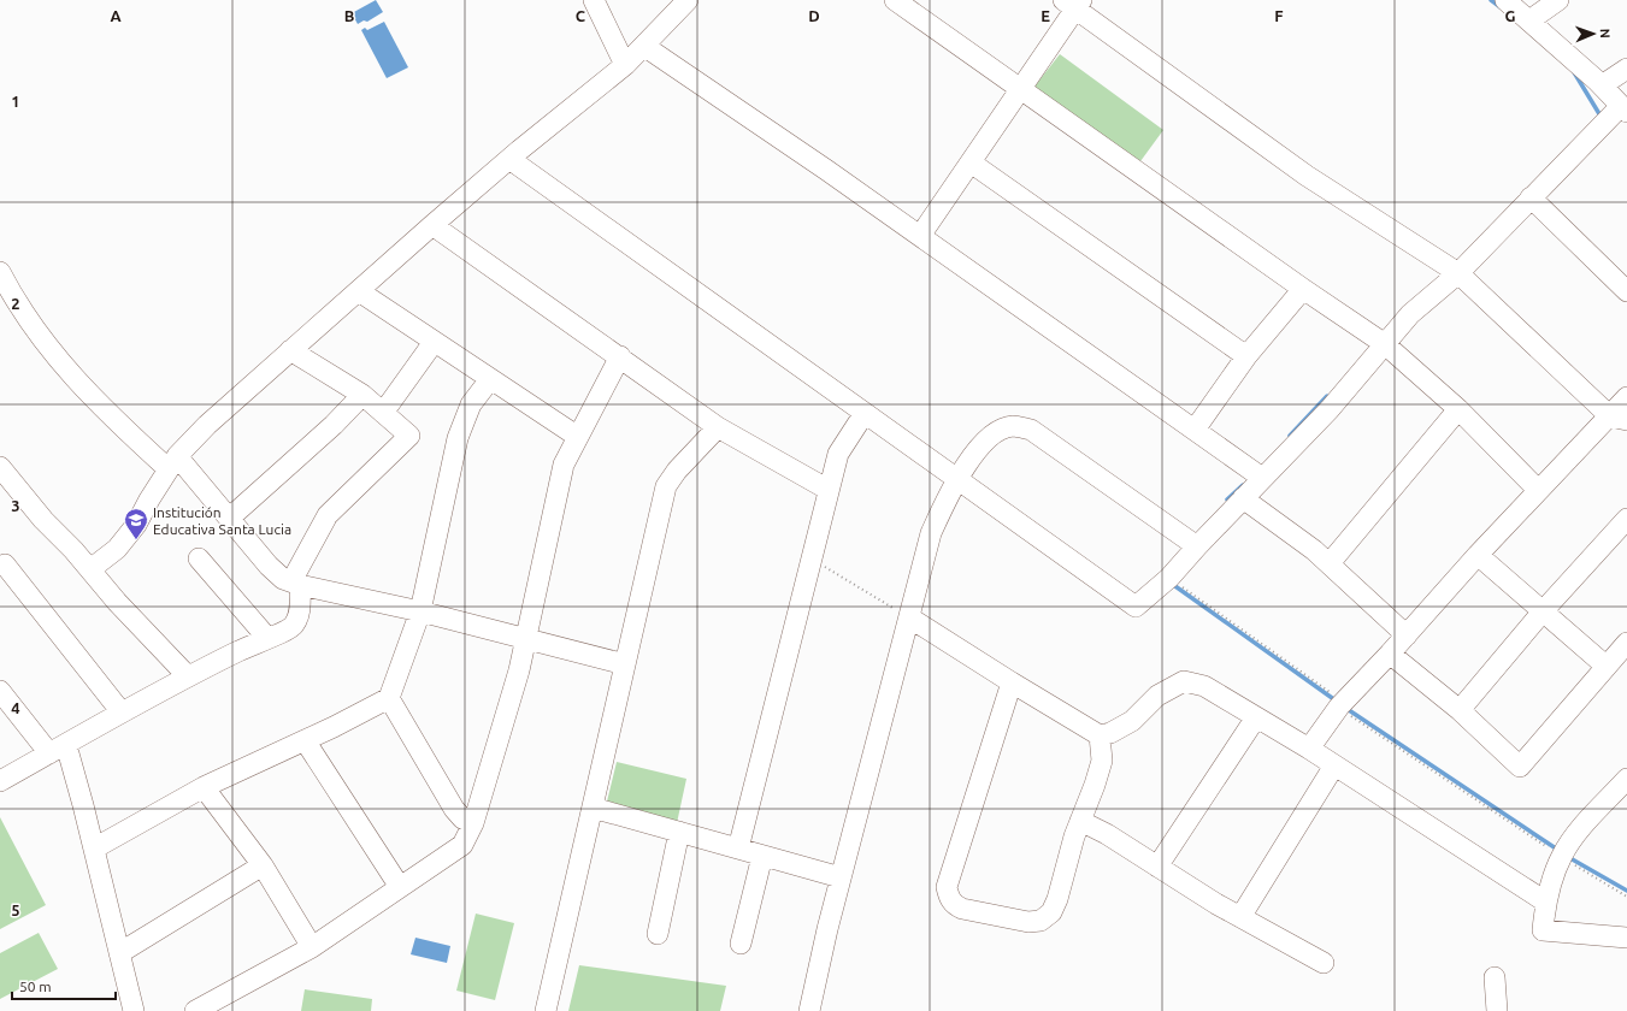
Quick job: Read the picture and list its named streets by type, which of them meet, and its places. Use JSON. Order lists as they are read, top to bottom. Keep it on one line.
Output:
{"places":{"school or university":["Institución Educativa Santa Lucia"]},"scale_bar":"50 m","north":"right","grid":{"columns":["A","B","C","D","E","F","G"],"rows":["1","2","3","4","5"]}}
